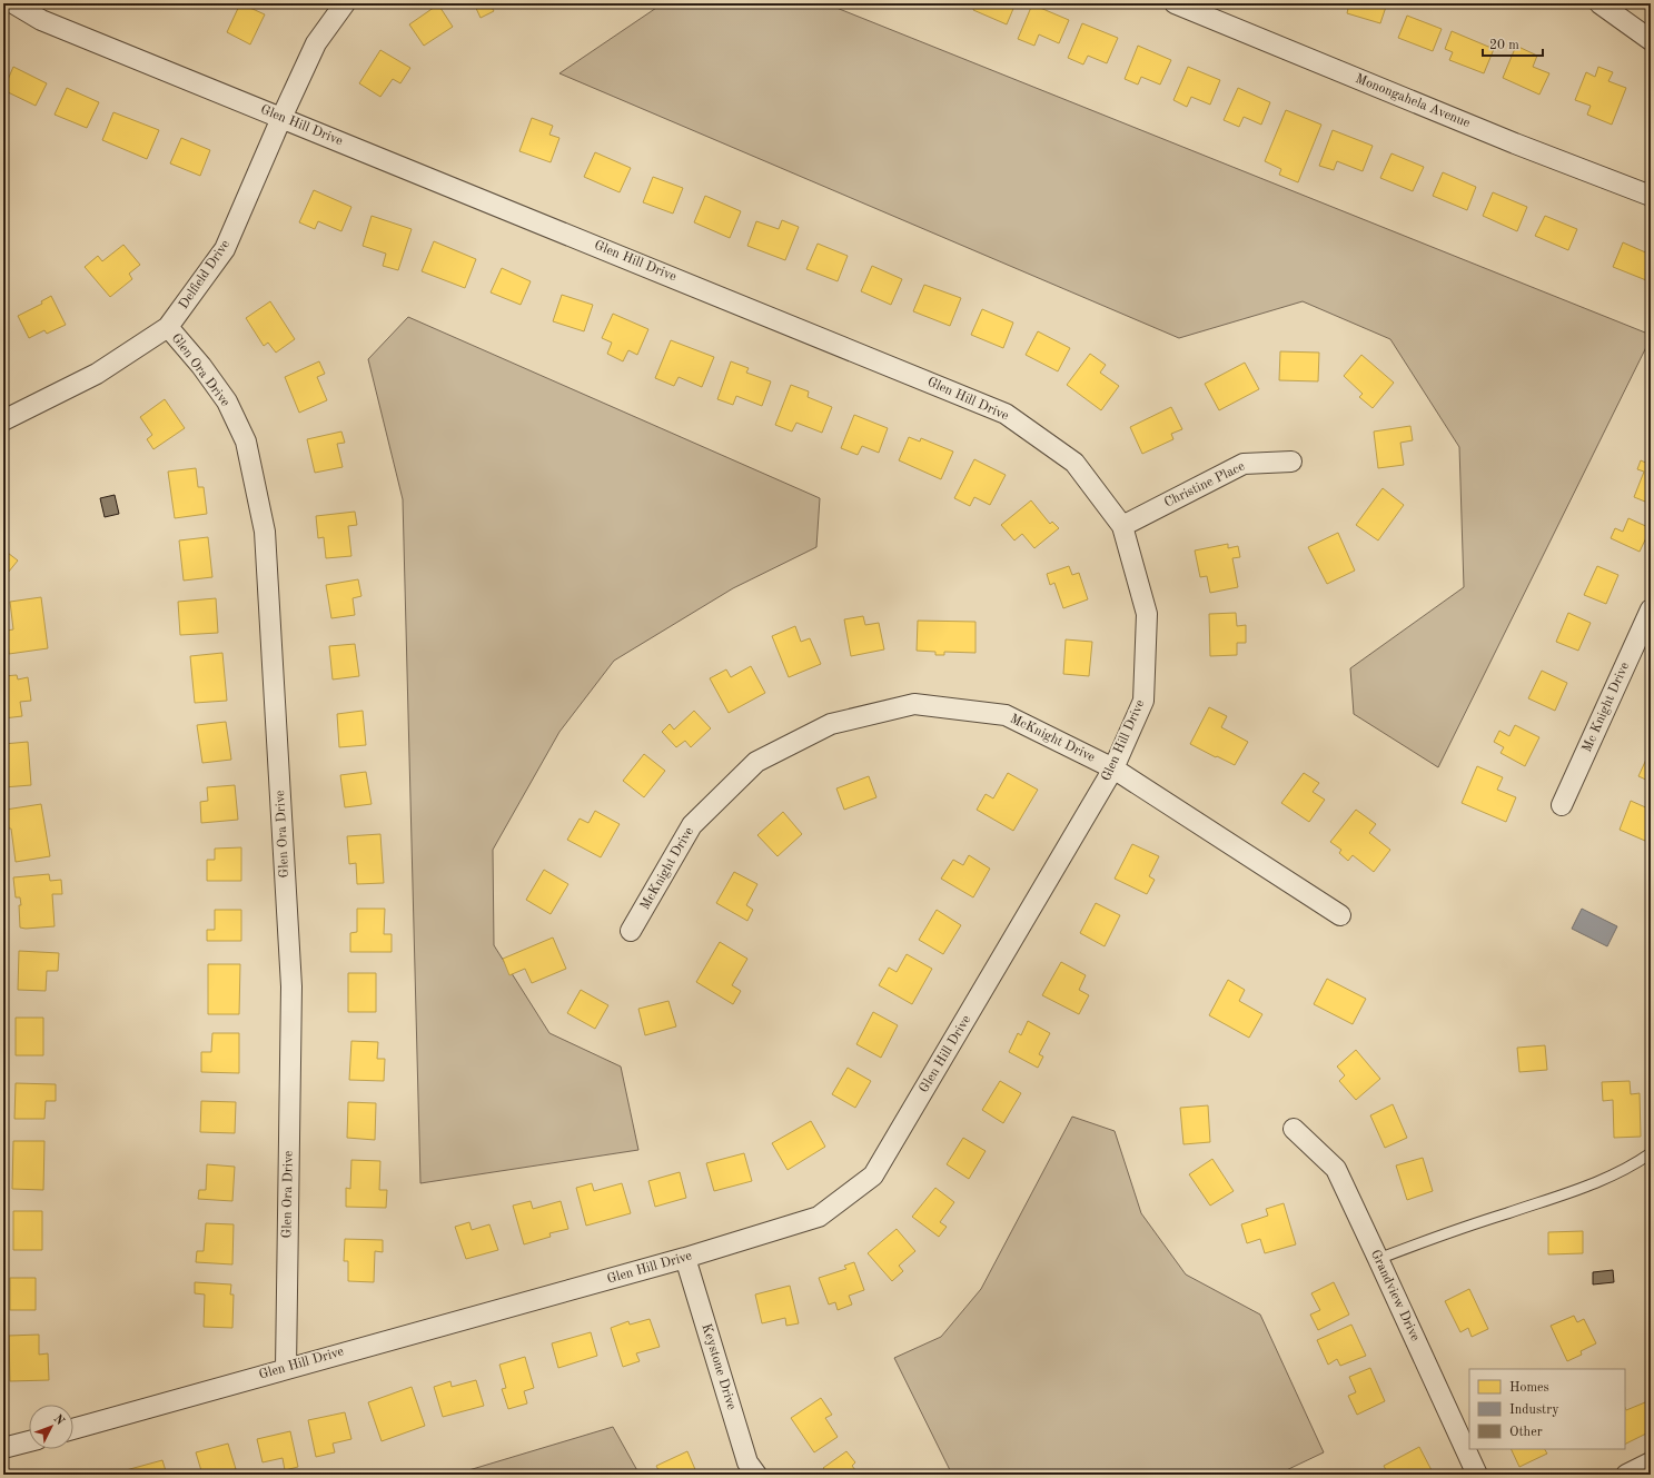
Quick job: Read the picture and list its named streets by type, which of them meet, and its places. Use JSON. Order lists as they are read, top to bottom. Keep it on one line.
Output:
{"streets":{"street":["Monongahela Avenue","Glen Hill Drive","Delfield Drive","Glen Ora Drive","Christine Place","Mc Knight Drive","McKnight Drive","Grandview Drive","Keystone Drive"]},"crossings":[["Glen Hill Drive","Delfield Drive"],["Glen Hill Drive","Glen Ora Drive"],["Glen Hill Drive","Christine Place"],["Glen Hill Drive","McKnight Drive"],["Glen Hill Drive","Keystone Drive"],["Delfield Drive","Glen Ora Drive"]],"legend":["Homes","Industry","Other"],"scale_bar":"20 m","north":"top right"}
